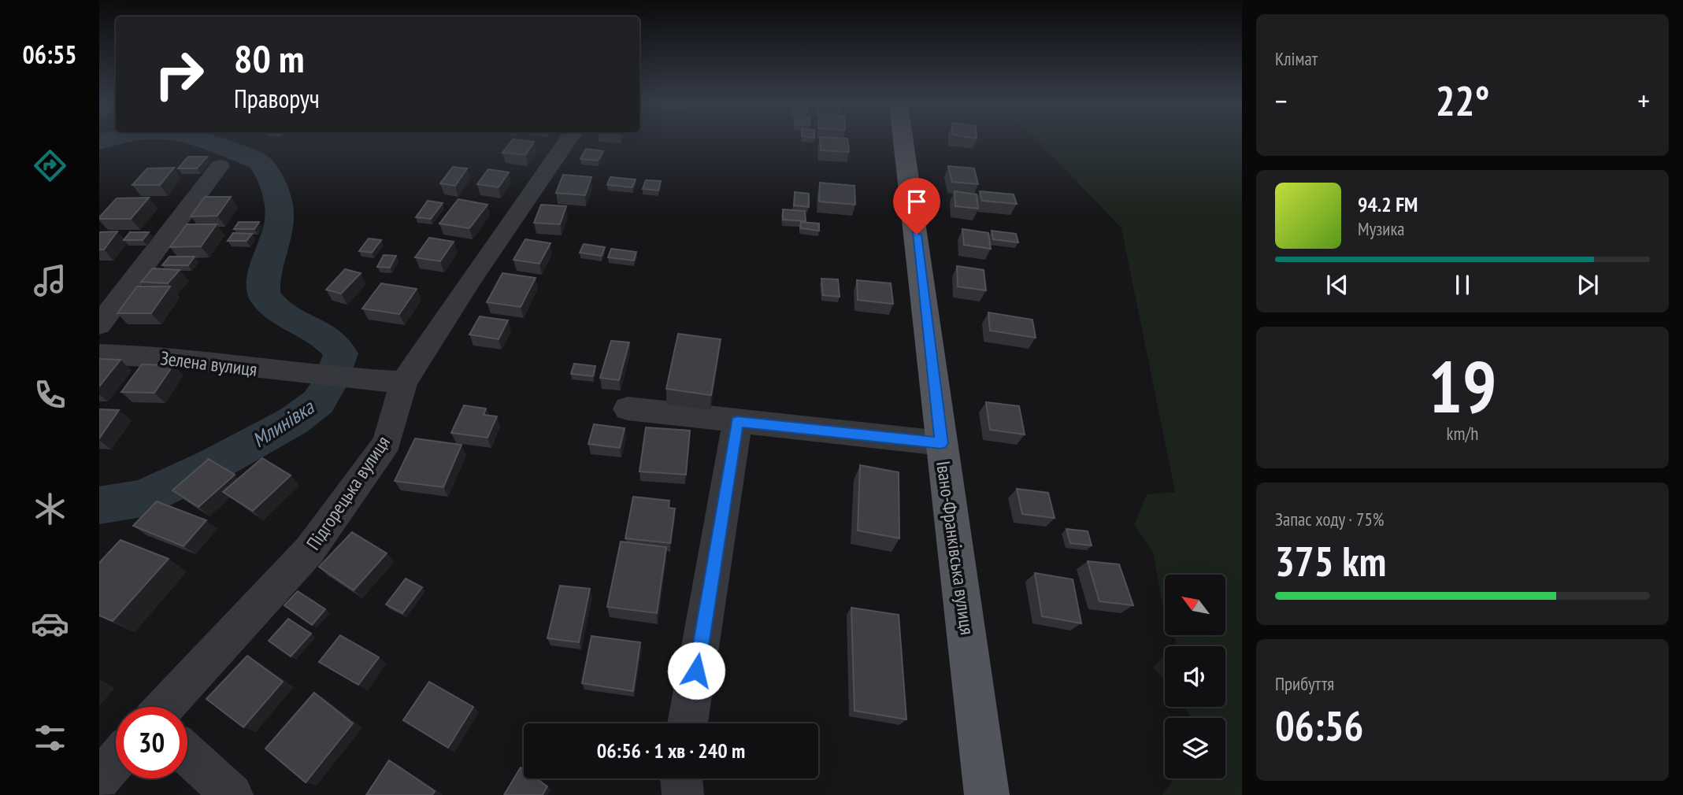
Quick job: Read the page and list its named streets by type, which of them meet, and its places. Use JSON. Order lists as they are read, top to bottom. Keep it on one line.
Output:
{"streets":{"main road":["Івано-Франківська вулиця"],"street":["Зелена вулиця","Підгорецька вулиця"]},"water":["Млинівка"],"north":"top left","page":{"tabs":"06:55","tile":["Клімат",["19","km/h"],["Запас ходу · 75%","375 km"],["Прибуття","06:56"]],"turn":["80 m","Праворуч"],"heat":["−","22°","+"],"song":["94.2 FM","Музика"],"limit":"30","trip":"06:56 · 1 хв · 240 m"}}
